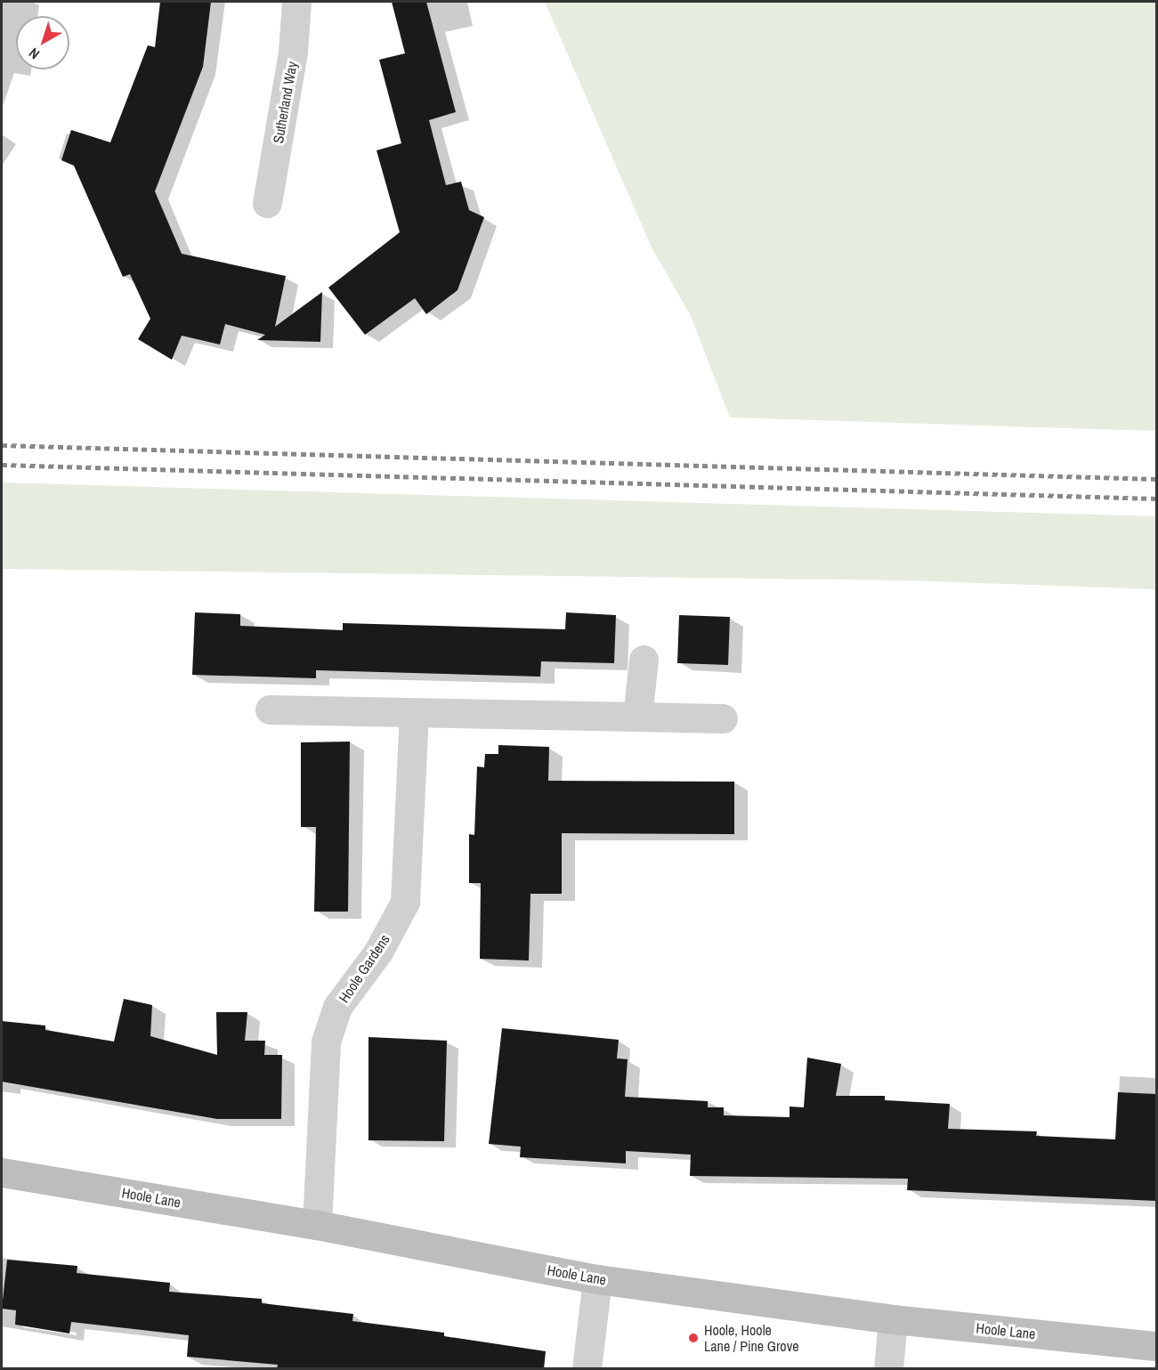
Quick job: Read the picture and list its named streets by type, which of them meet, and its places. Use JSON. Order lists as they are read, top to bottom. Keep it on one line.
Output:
{"streets":{"street":["Sutherland Way","Hoole Gardens","Hoole Lane"]},"crossings":[["Hoole Gardens","Hoole Lane"]],"places":["Hoole, Hoole Lane / Pine Grove"],"north":"bottom left"}
